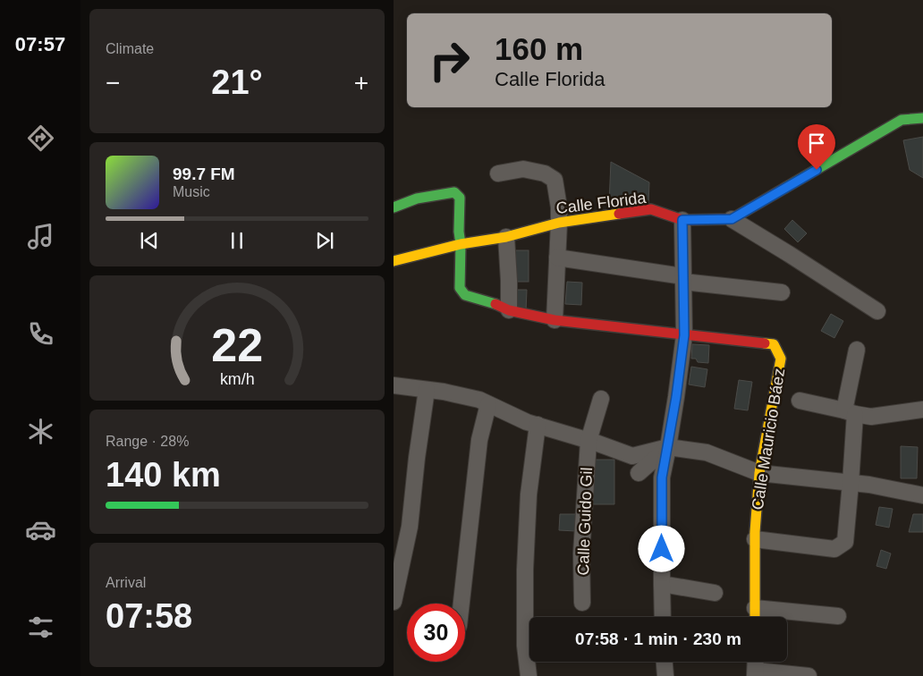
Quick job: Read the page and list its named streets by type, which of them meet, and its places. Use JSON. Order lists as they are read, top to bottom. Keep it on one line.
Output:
{"streets":{"street":["Calle Florida","Calle Mauricio Báez","Calle Guido Gil"]},"page":{"tabs":"07:57","tile":["Climate",["Range · 28%","140 km"],["Arrival","07:58"]],"turn":["160 m","Calle Florida"],"heat":["−","21°","+"],"song":["99.7 FM","Music"],"limit":"30","trip":"07:58 · 1 min · 230 m","gauge":["22","km/h"]}}
